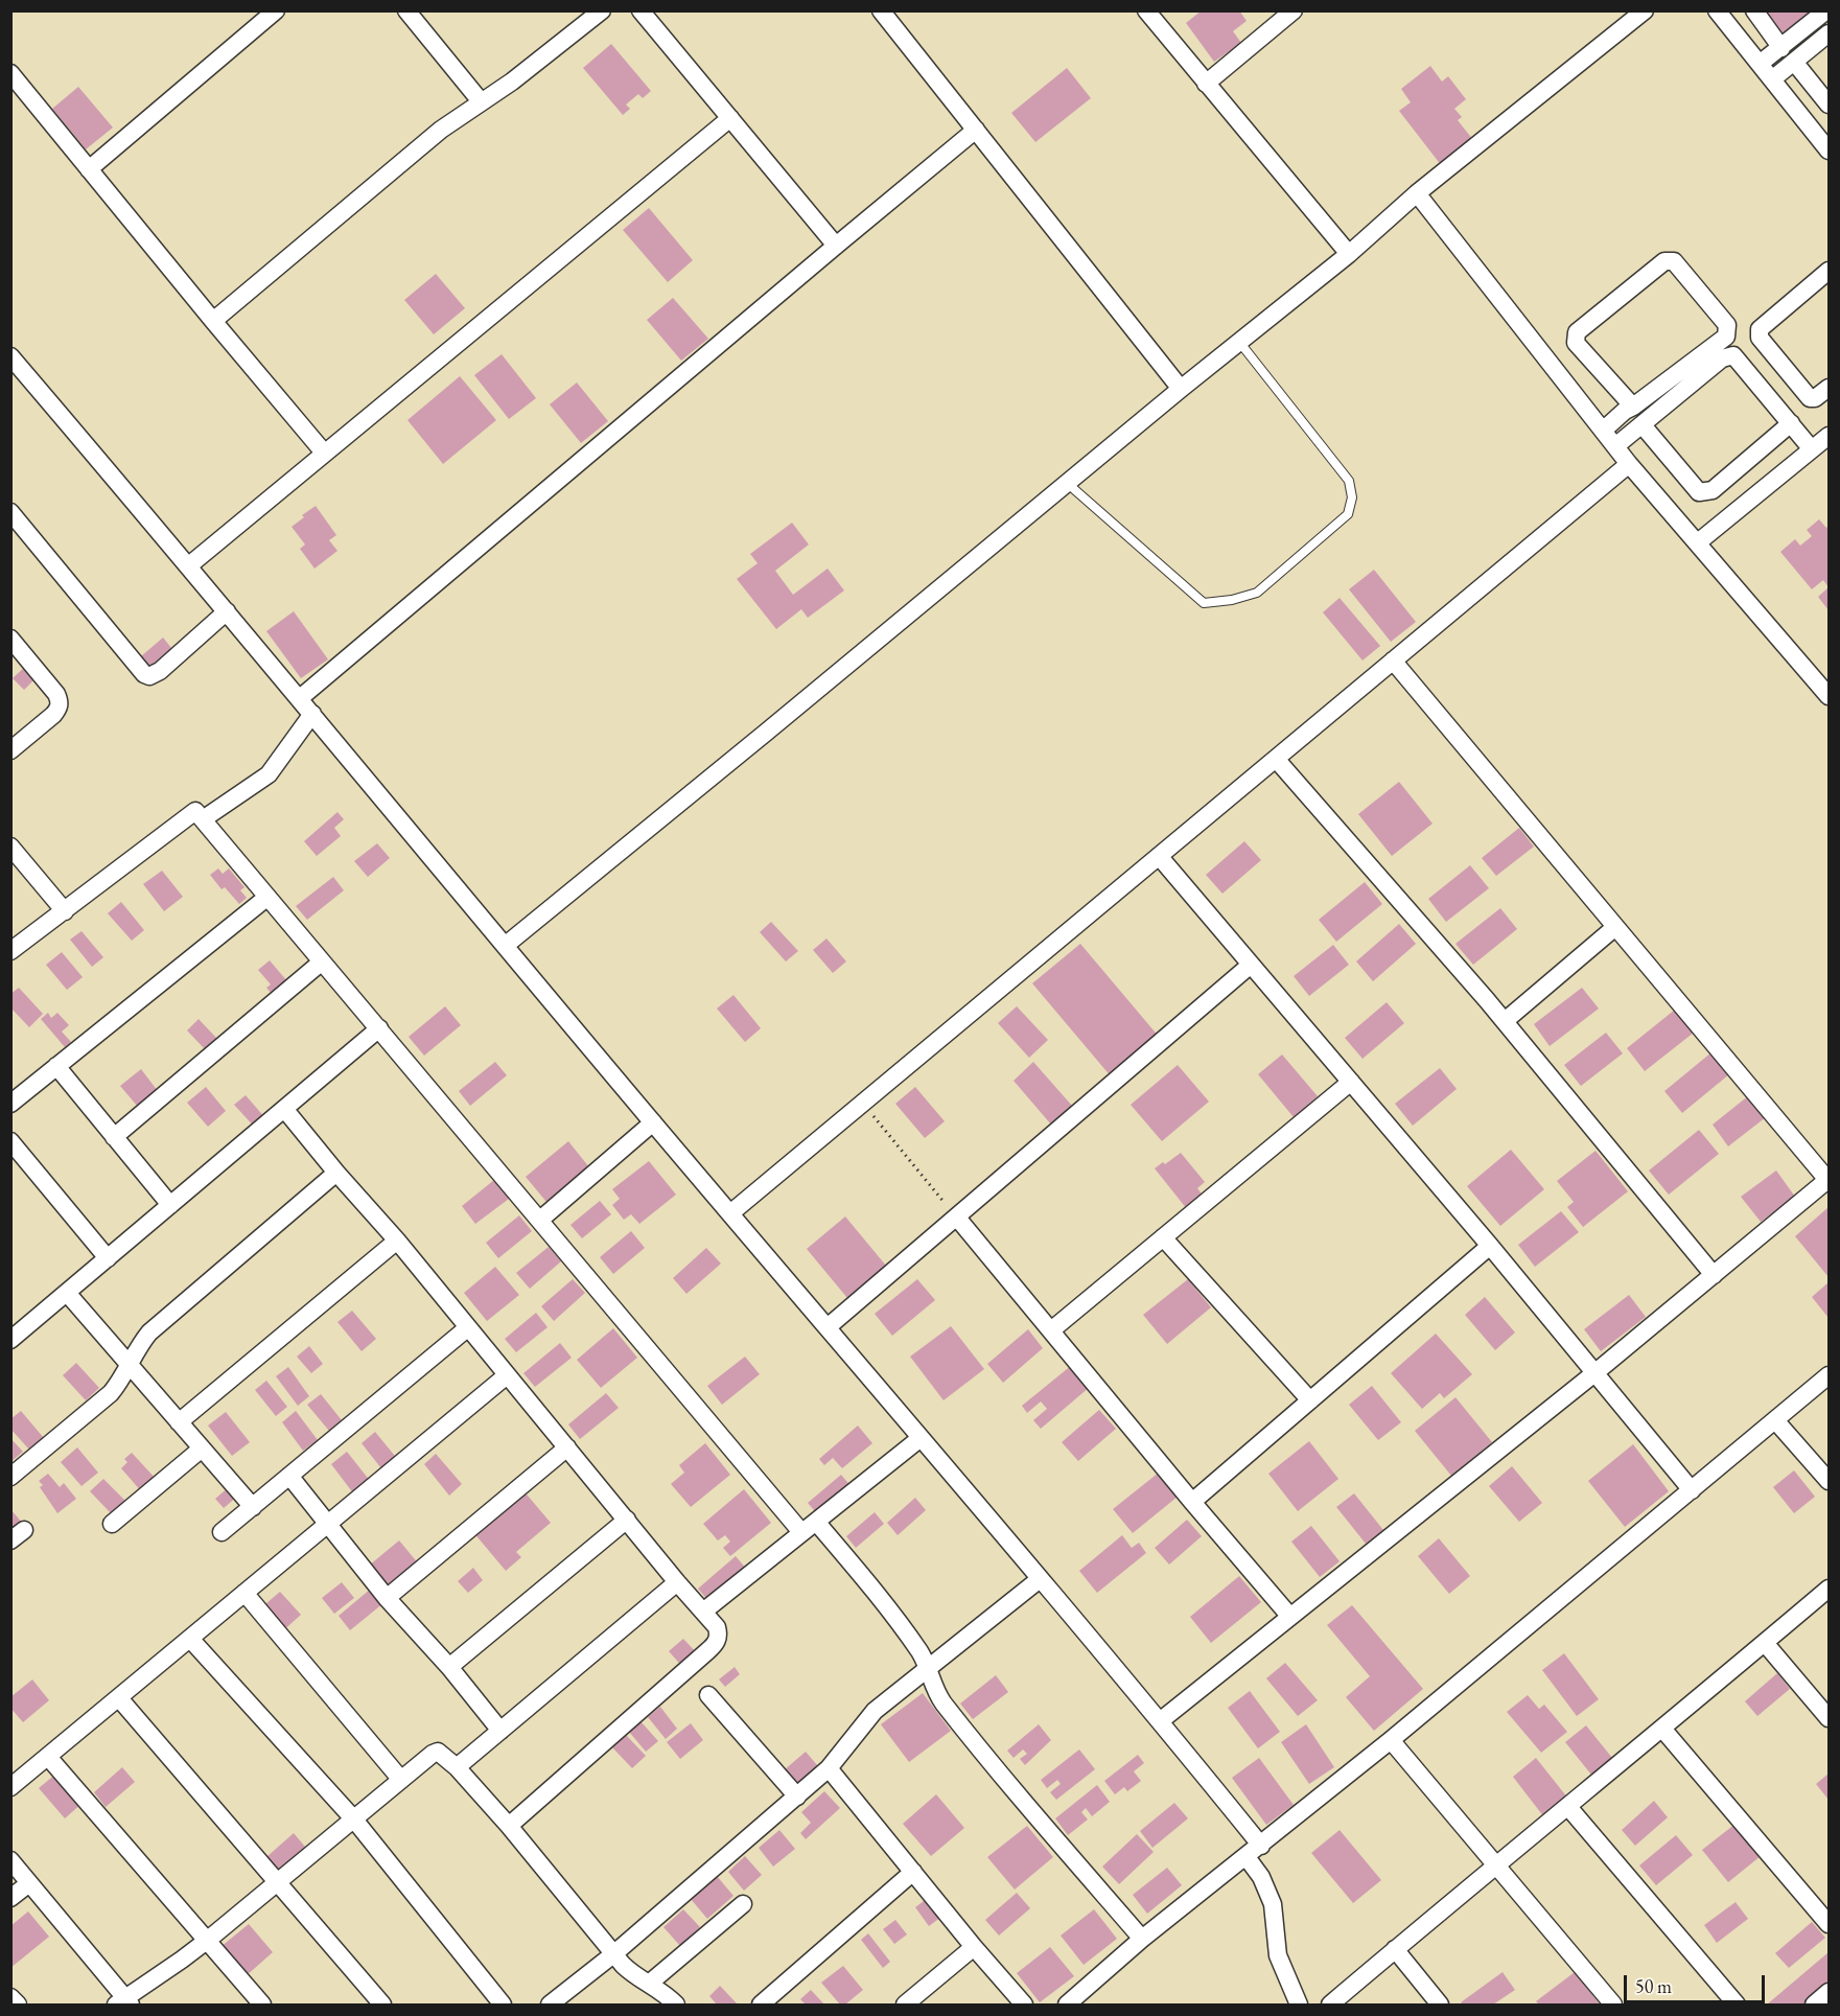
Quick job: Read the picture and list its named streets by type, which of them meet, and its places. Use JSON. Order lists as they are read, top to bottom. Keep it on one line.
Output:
{"scale_bar":"50 m"}
